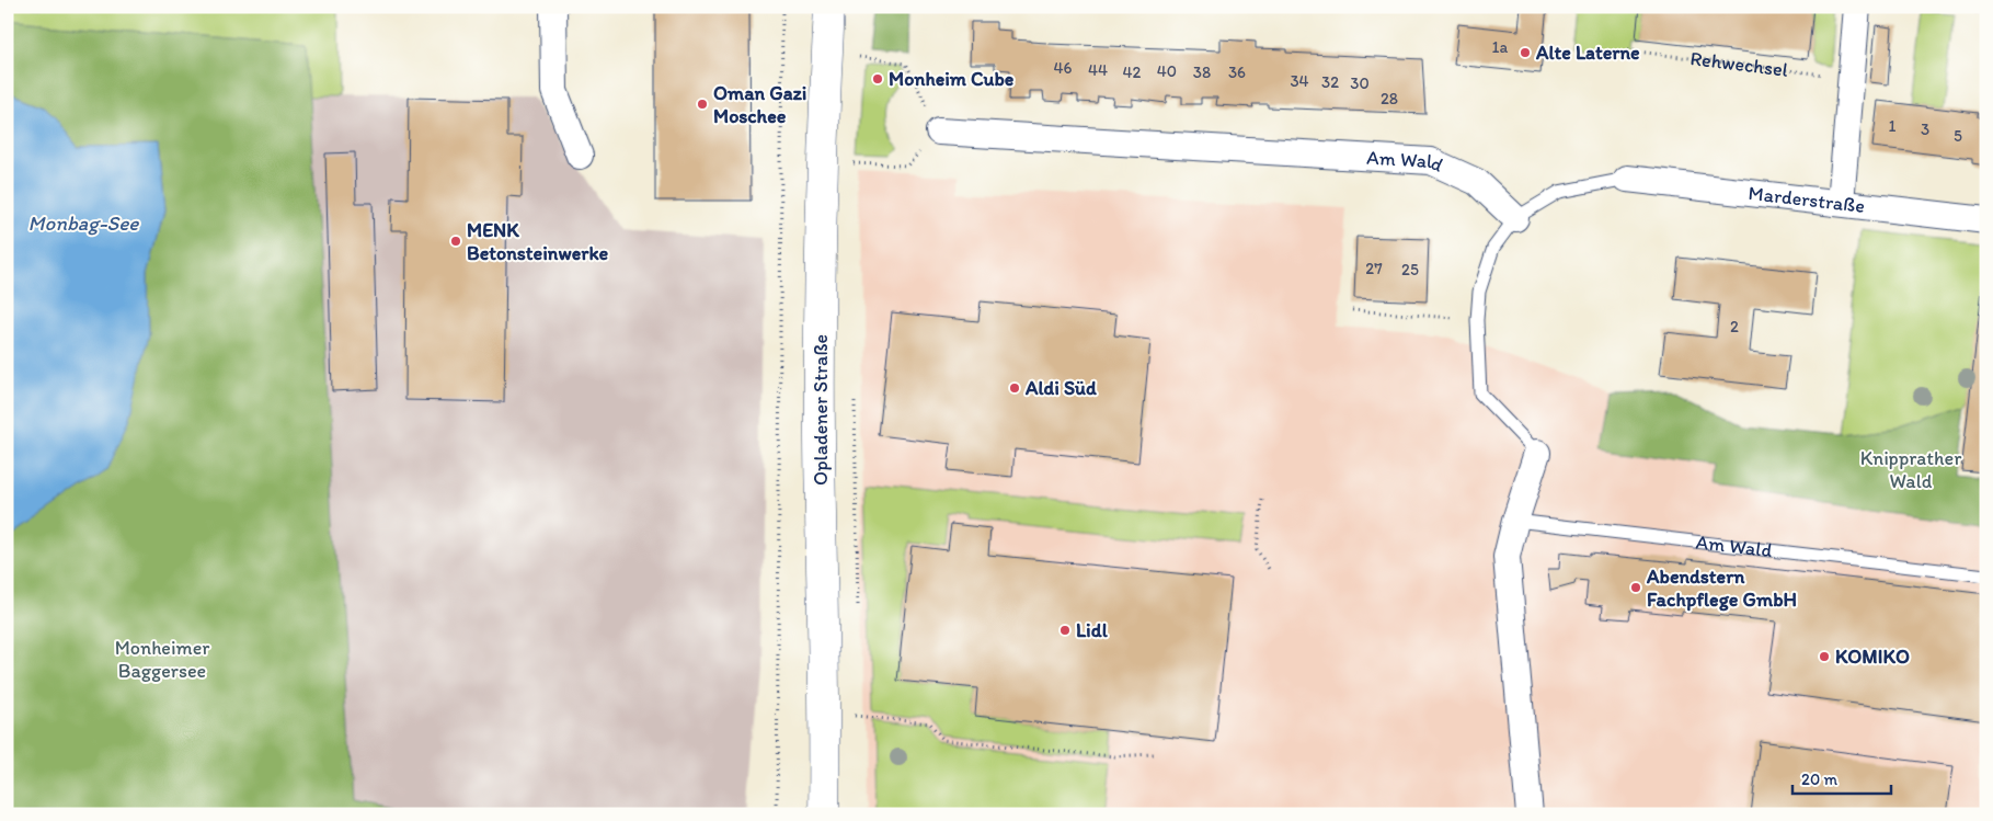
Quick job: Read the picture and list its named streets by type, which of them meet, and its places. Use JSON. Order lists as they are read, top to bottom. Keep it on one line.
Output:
{"streets":{"street":["Am Wald","Marderstraße","Opladener Straße"],"path":["Rehwechsel"]},"water":["Monbag-See"],"parks":["Knipprather Wald","Monheimer Baggersee"],"places":["Alte Laterne","Monheim Cube","Oman Gazi Moschee","MENK Betonsteinwerke","Aldi Süd","Abendstern Fachpflege GmbH","Lidl","KOMIKO"],"house_numbers":["1a","46","44","40","42","38","36","34","32","30","28","1","3","5","27","25","2"],"scale_bar":"20 m"}
